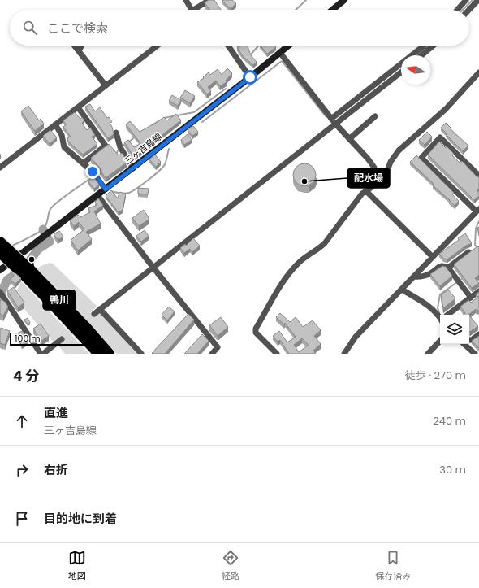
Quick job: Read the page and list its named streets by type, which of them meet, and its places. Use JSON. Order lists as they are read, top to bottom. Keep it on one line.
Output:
{"streets":{"main road":["三ヶ吉島線"]},"places":["配水場","鴨川"],"scale_bar":"100 m","north":"left","page":{"search":"ここで検索","scale":"100 m","heading":["4 分","徒歩 · 270 m"],"list":[["直進","三ヶ吉島線","240 m"],["右折","30 m"],"目的地に到着"],"nav":["地図","経路","保存済み"]}}
